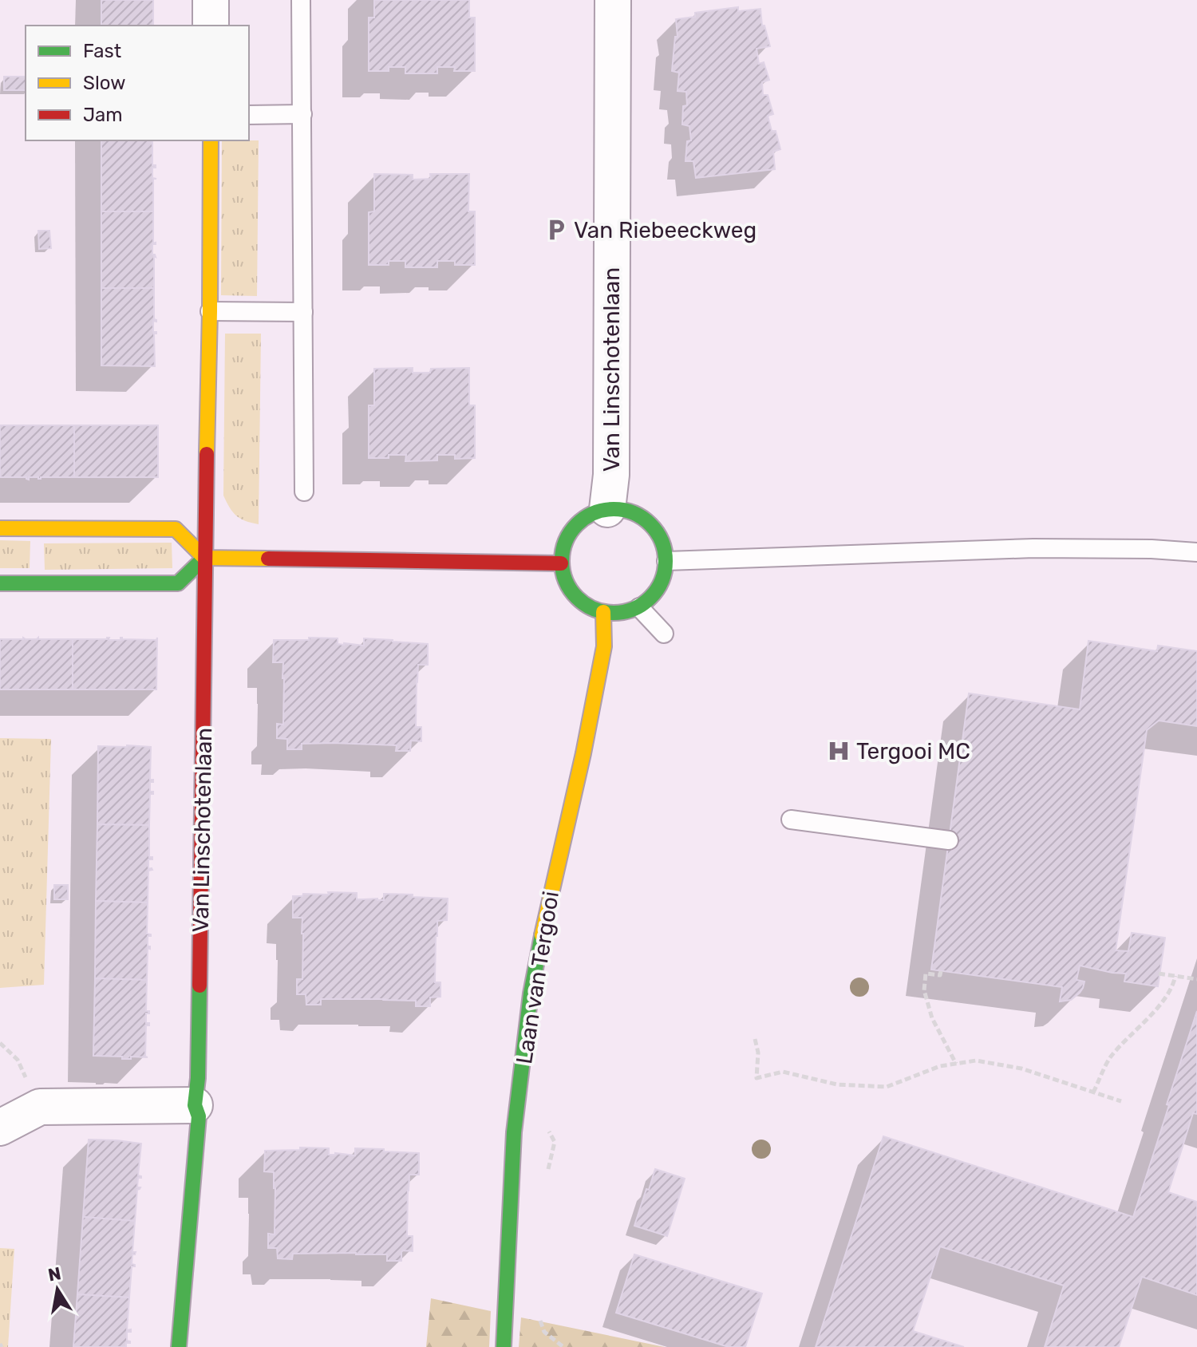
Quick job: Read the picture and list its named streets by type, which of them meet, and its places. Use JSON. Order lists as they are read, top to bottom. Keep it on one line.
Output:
{"streets":{"street":["Van Linschotenlaan","Laan van Tergooi"]},"crossings":[["Van Linschotenlaan","Laan van Tergooi"]],"places":{"parking":["Van Riebeeckweg"],"hospital":["Tergooi MC"]},"legend":["Fast","Slow","Jam"],"north":"top"}
